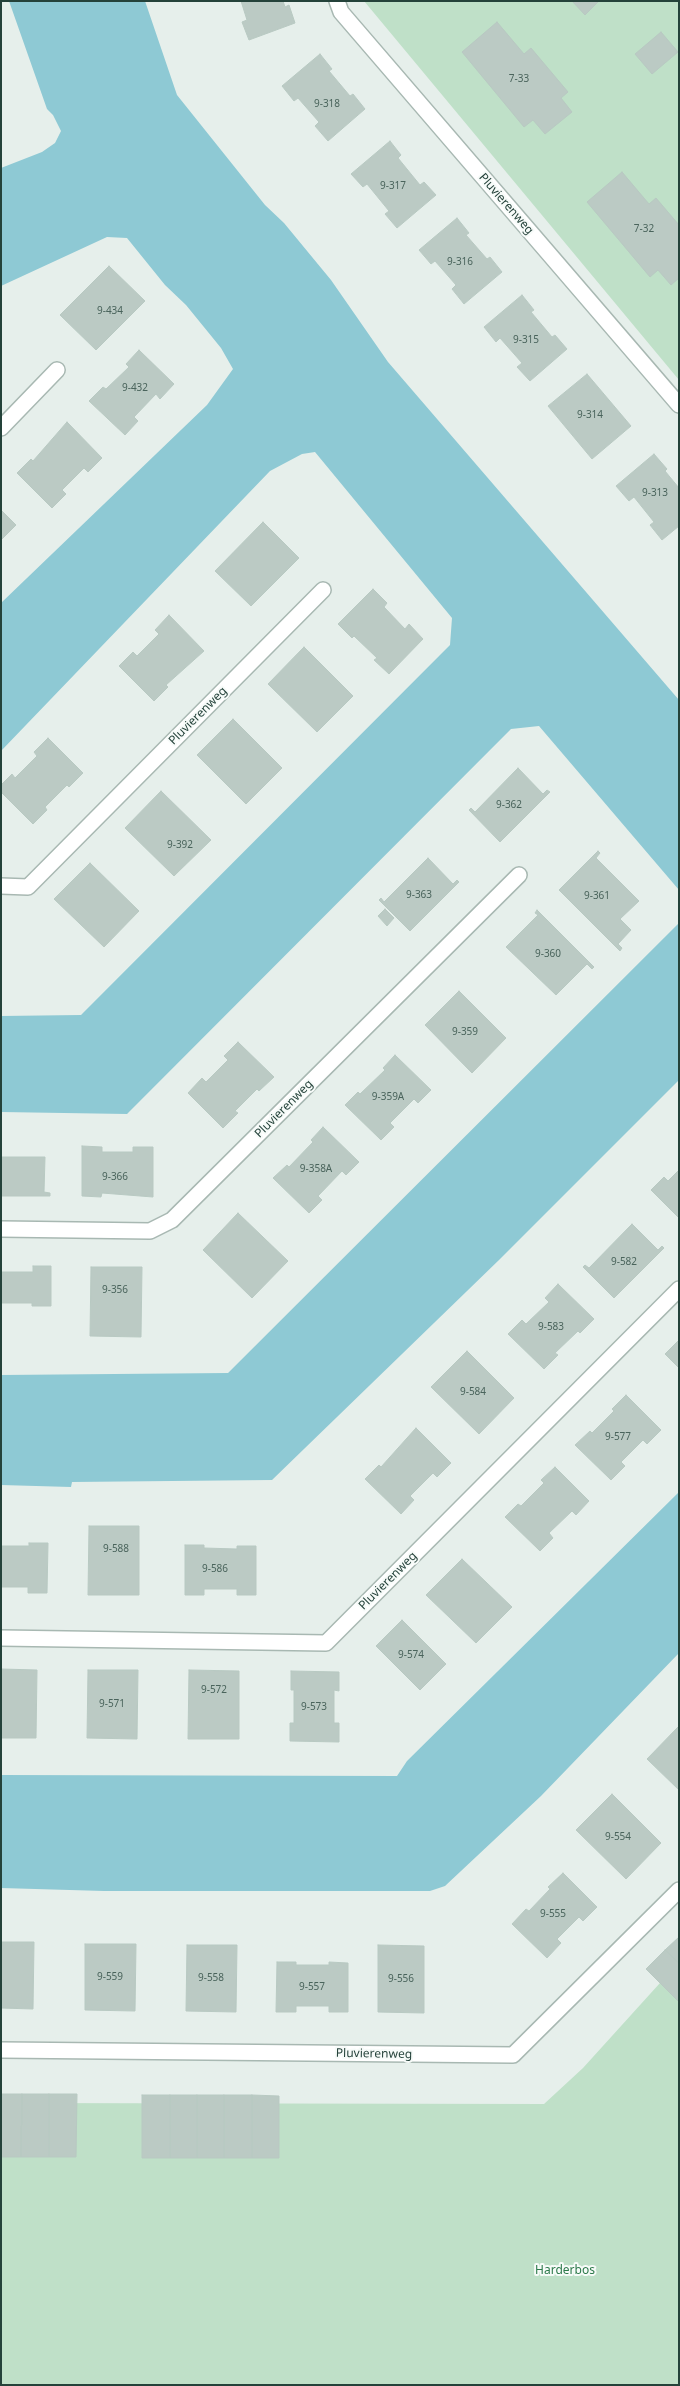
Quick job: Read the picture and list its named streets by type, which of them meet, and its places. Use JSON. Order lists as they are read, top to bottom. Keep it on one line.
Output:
{"streets":{"street":["Pluvierenweg"]},"parks":["Harderbos"],"house_numbers":["7-33","9-318","9-317","7-32","9-316","9-434","9-315","9-432","9-314","9-313","9-362","9-392","9-363","9-361","9-360","9-359","9-359A","9-358A","9-366","9-582","9-356","9-583","9-584","9-577","9-588","9-586","9-574","9-572","9-571","9-573","9-554","9-555","9-559","9-558","9-556","9-557"]}
